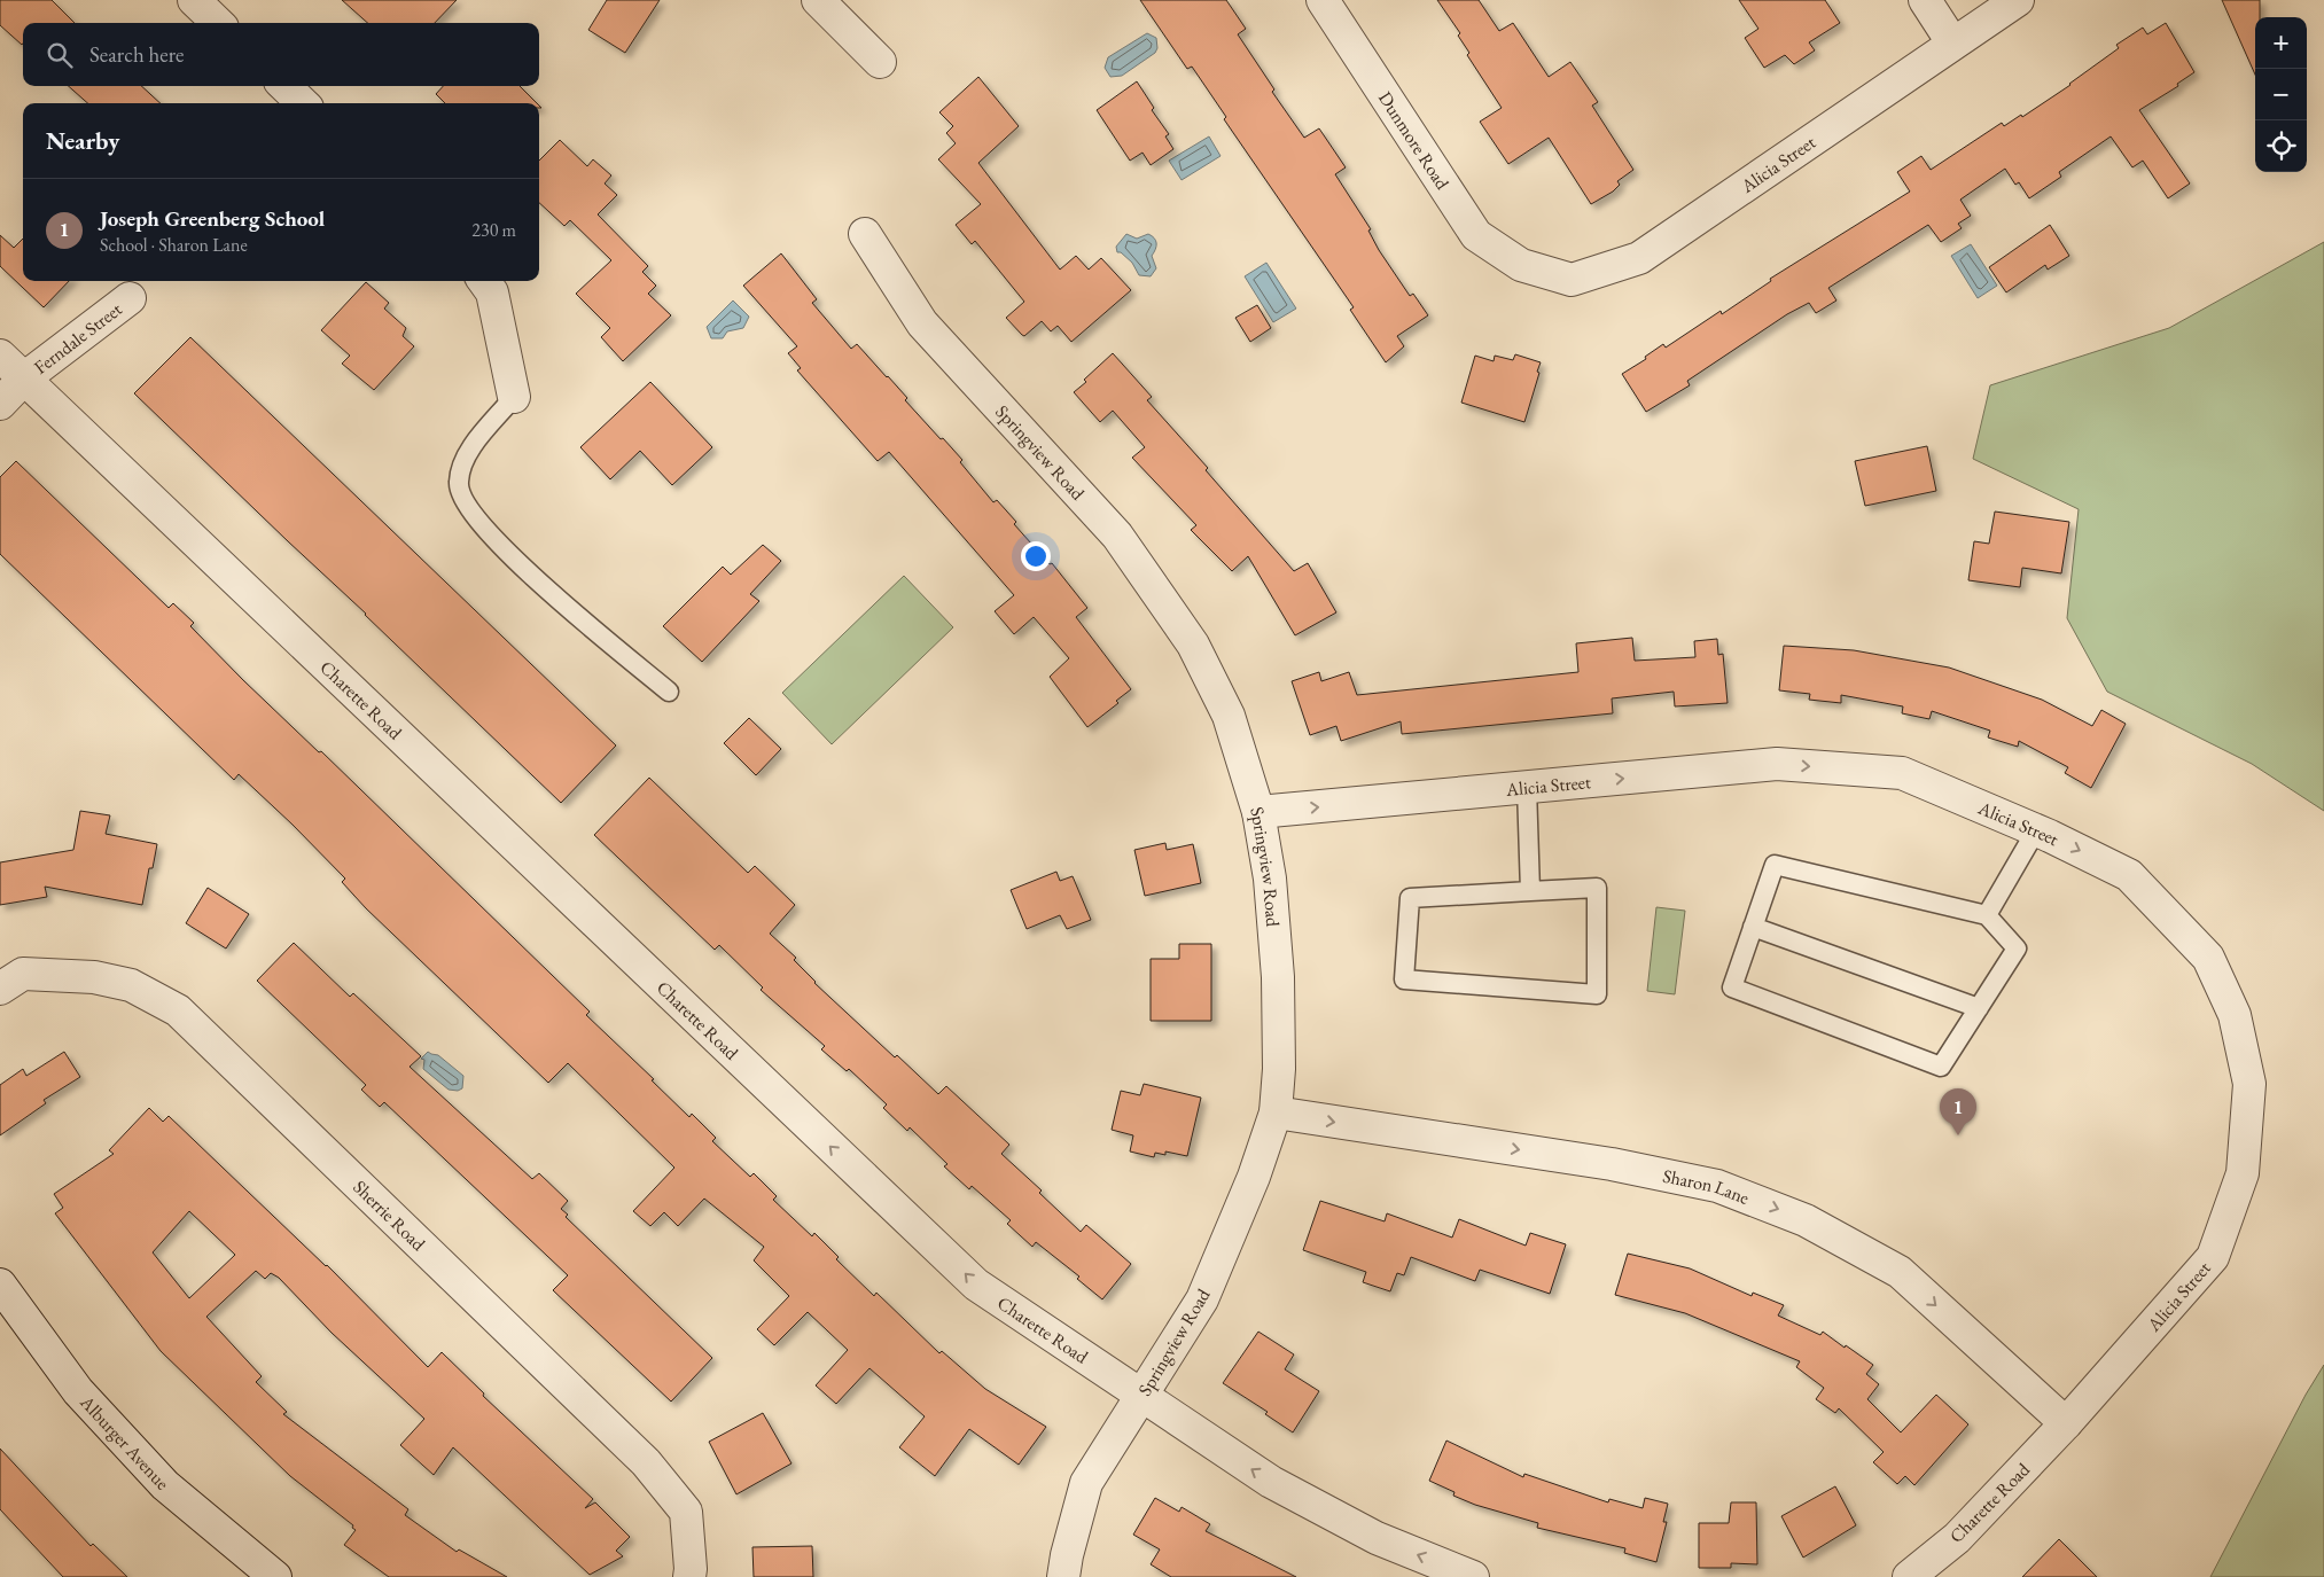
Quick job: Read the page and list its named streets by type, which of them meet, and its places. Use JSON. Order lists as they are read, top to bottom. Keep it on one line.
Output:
{"streets":{"street":["Dunmore Road","Alicia Street","Ferndale Street","Springview Road","Charette Road","Sharon Lane","Sherrie Road","Alburger Avenue"]},"crossings":[["Dunmore Road","Alicia Street"],["Alicia Street","Springview Road"],["Alicia Street","Charette Road"],["Alicia Street","Sharon Lane"],["Ferndale Street","Charette Road"],["Springview Road","Charette Road"],["Springview Road","Sharon Lane"],["Charette Road","Sharon Lane"]],"one_way":["Charette Road","Sharon Lane"],"page":{"map_buttons":["+","−"],"search":"Search here","heading":"Nearby","list":[{"mark":"1","name":"Joseph Greenberg School","note":"School · Sharon Lane","value":"230 m"}],"pins":"1"}}
